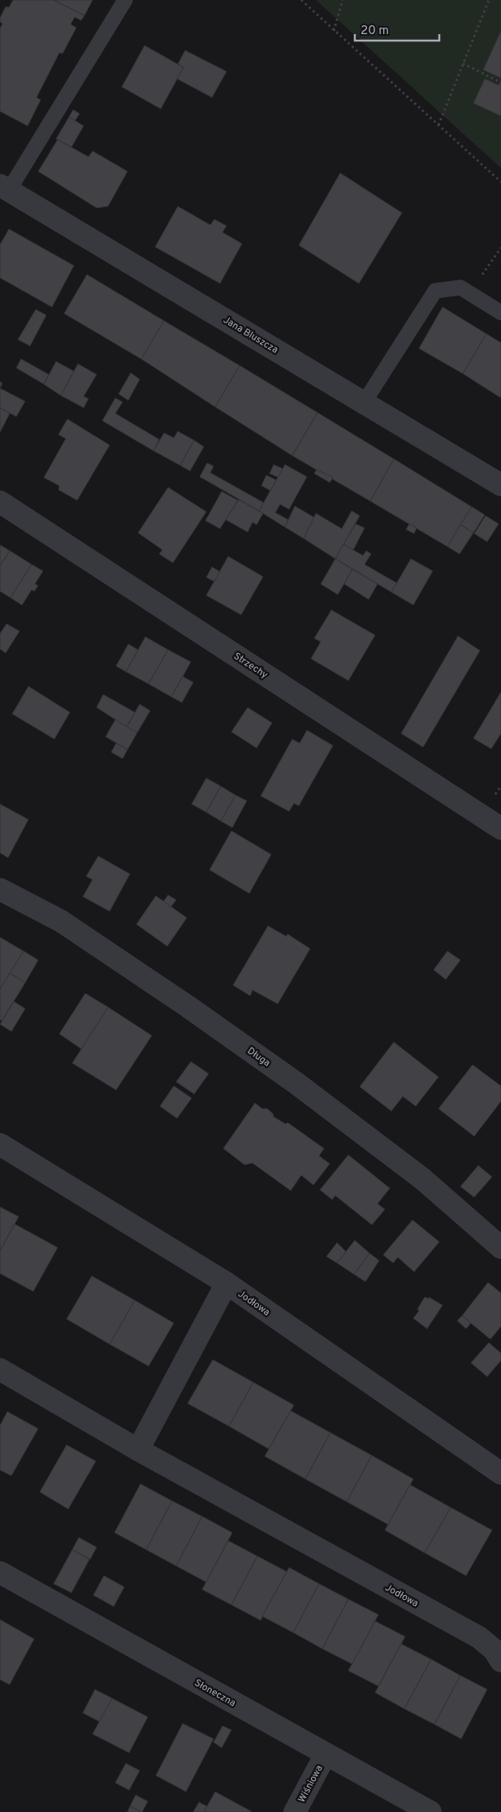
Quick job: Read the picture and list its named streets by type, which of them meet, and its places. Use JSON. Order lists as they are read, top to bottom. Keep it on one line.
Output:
{"streets":{"street":["Jana Bluszcza","Strzechy","Długa","Jodłowa","Słoneczna","Wiśniowa"]},"crossings":[["Słoneczna","Wiśniowa"]],"scale_bar":"20 m"}
